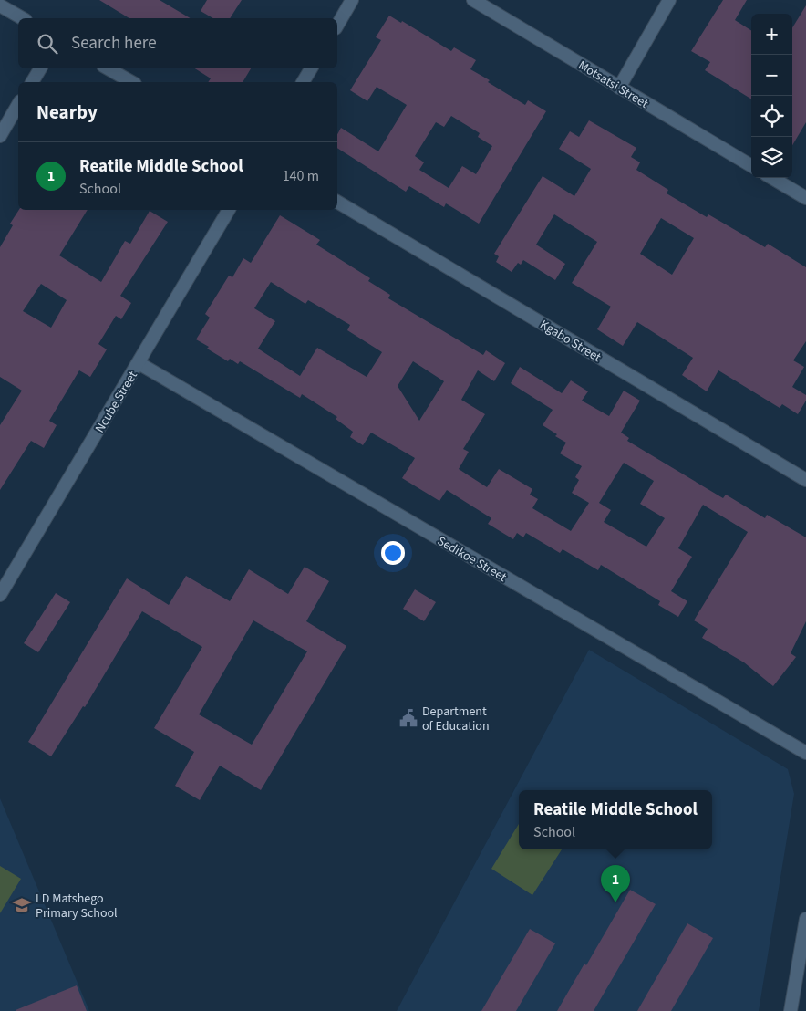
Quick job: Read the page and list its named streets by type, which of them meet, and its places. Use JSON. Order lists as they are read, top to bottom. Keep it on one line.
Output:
{"streets":{"street":["Motsatsi Street","Kgabo Street","Ncube Street","Sedikoe Street"]},"crossings":[["Ncube Street","Sedikoe Street"]],"places":{"public building":["Department of Education"],"school or university":["LD Matshego Primary School"]},"page":{"map_buttons":["+","−"],"search":"Search here","heading":"Nearby","list":[{"mark":"1","name":"Reatile Middle School","note":"School","value":"140 m"}],"popup":["Reatile Middle School","School"],"pins":"1"}}
